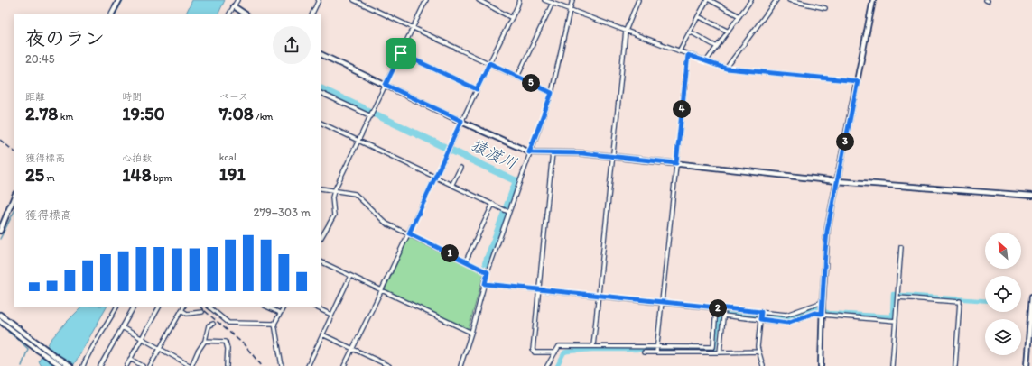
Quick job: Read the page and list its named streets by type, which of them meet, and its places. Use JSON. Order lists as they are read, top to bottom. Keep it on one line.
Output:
{"water":["猿渡川"],"north":"top left","page":{"heading":["夜のラン","20:45"],"pins":["5","4","3","1","2"],"stats":[["距離","2.78 km"],["時間","19:50"],["ペース","7:08 /km"],["獲得標高","25 m"],["心拍数","148 bpm"],["kcal","191"]],"chart":["獲得標高","279–303 m"]}}
